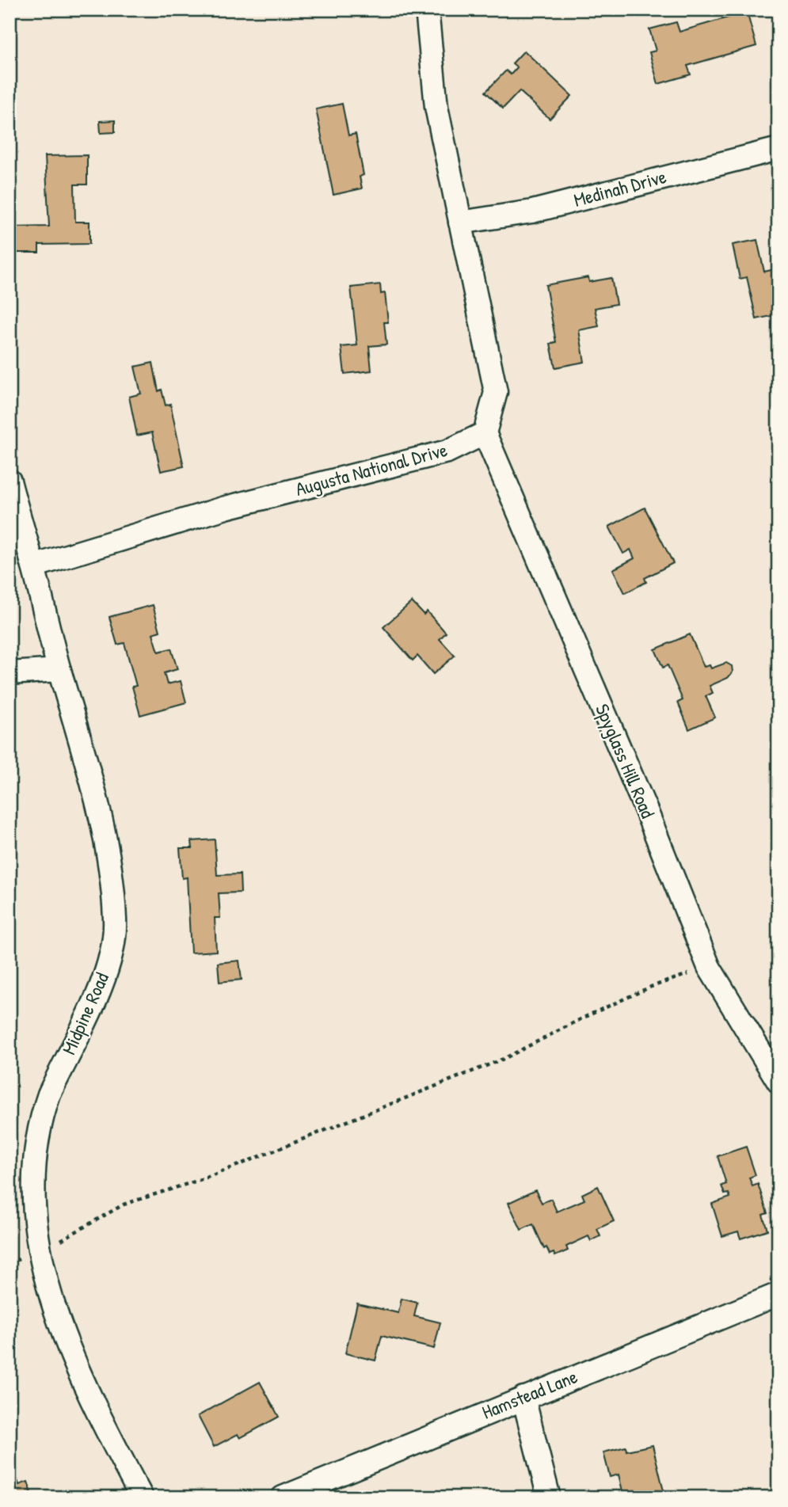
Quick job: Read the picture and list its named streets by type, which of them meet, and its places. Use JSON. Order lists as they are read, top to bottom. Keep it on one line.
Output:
{"streets":{"street":["Medinah Drive","Augusta National Drive","Spyglass Hill Road","Midpine Road","Hamstead Lane"]},"crossings":[["Augusta National Drive","Spyglass Hill Road"],["Augusta National Drive","Midpine Road"]]}
